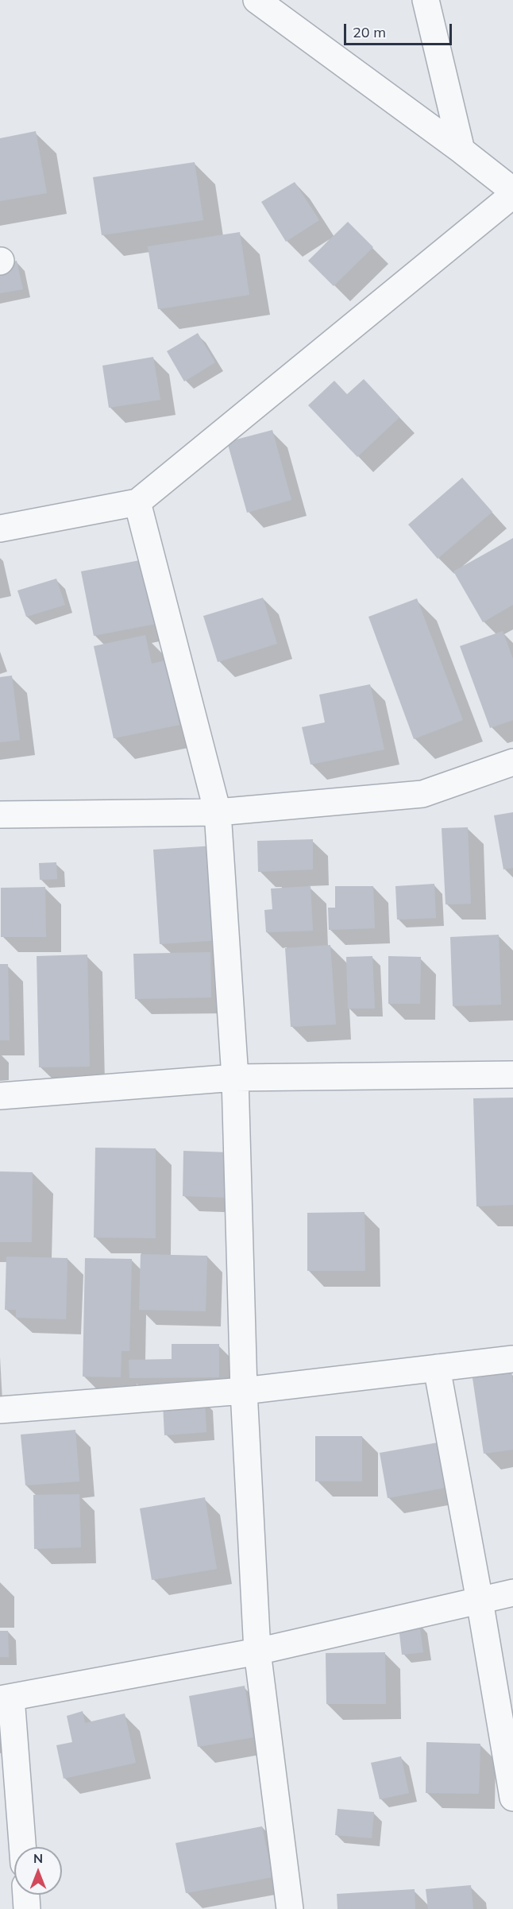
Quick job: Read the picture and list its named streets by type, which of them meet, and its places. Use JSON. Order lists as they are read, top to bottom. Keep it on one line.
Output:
{"scale_bar":"20 m","north":"top"}
